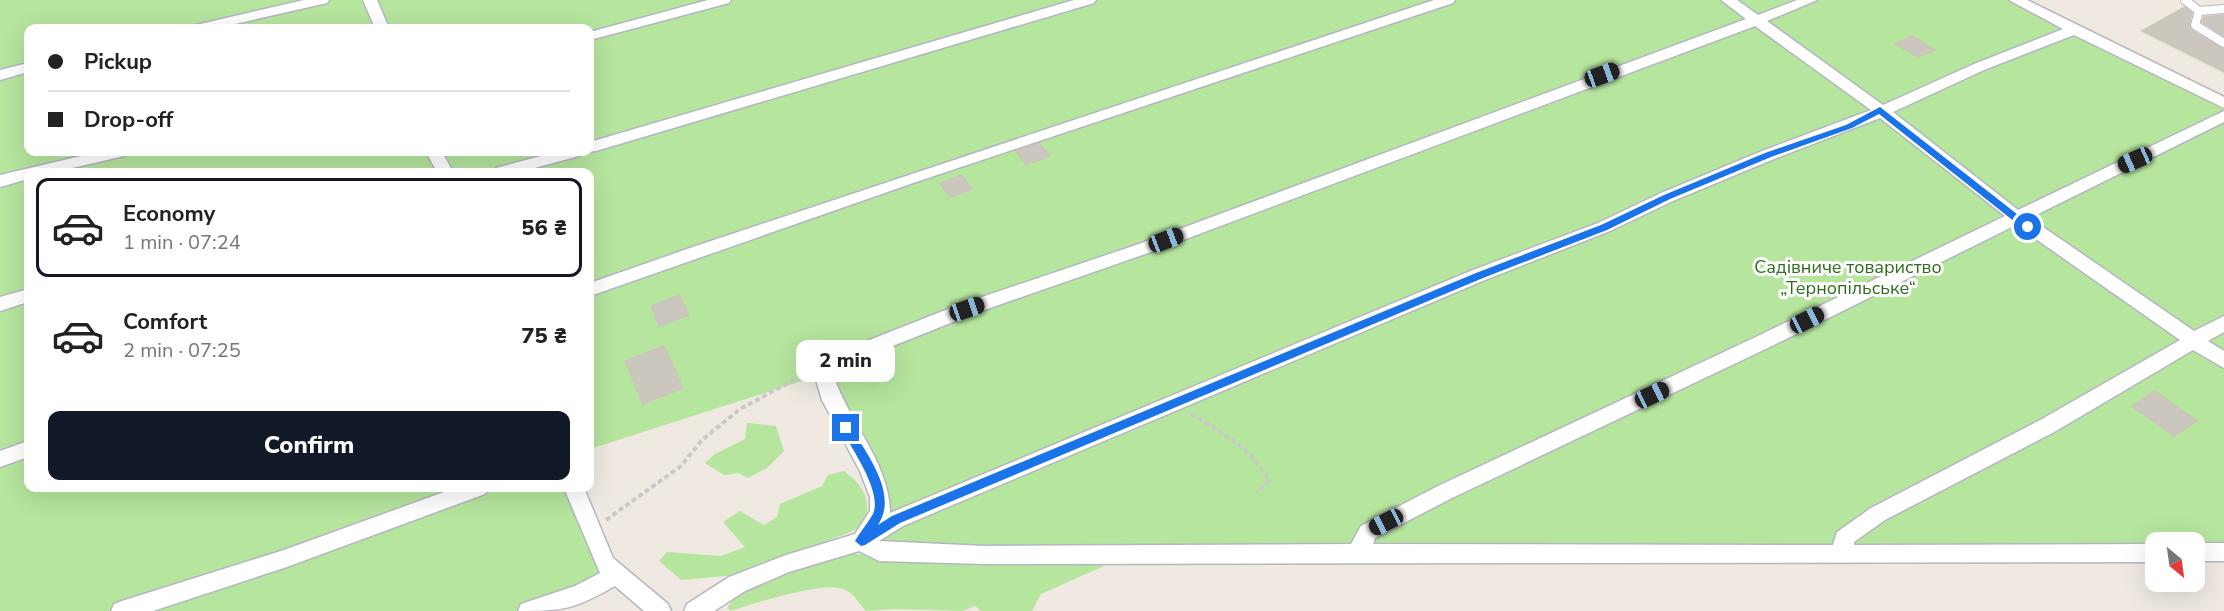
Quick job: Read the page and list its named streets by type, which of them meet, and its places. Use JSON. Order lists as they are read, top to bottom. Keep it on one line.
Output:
{"parks":["Садівниче товариство „Тернопільське“"],"north":"bottom right","page":{"banner":["Pickup","Drop-off"],"list":[{"name":"Economy","note":"1 min · 07:24","value":"56 ₴"},{"name":"Comfort","note":"2 min · 07:25","value":"75 ₴"}],"bubble":"2 min","buttons":"Confirm"}}
